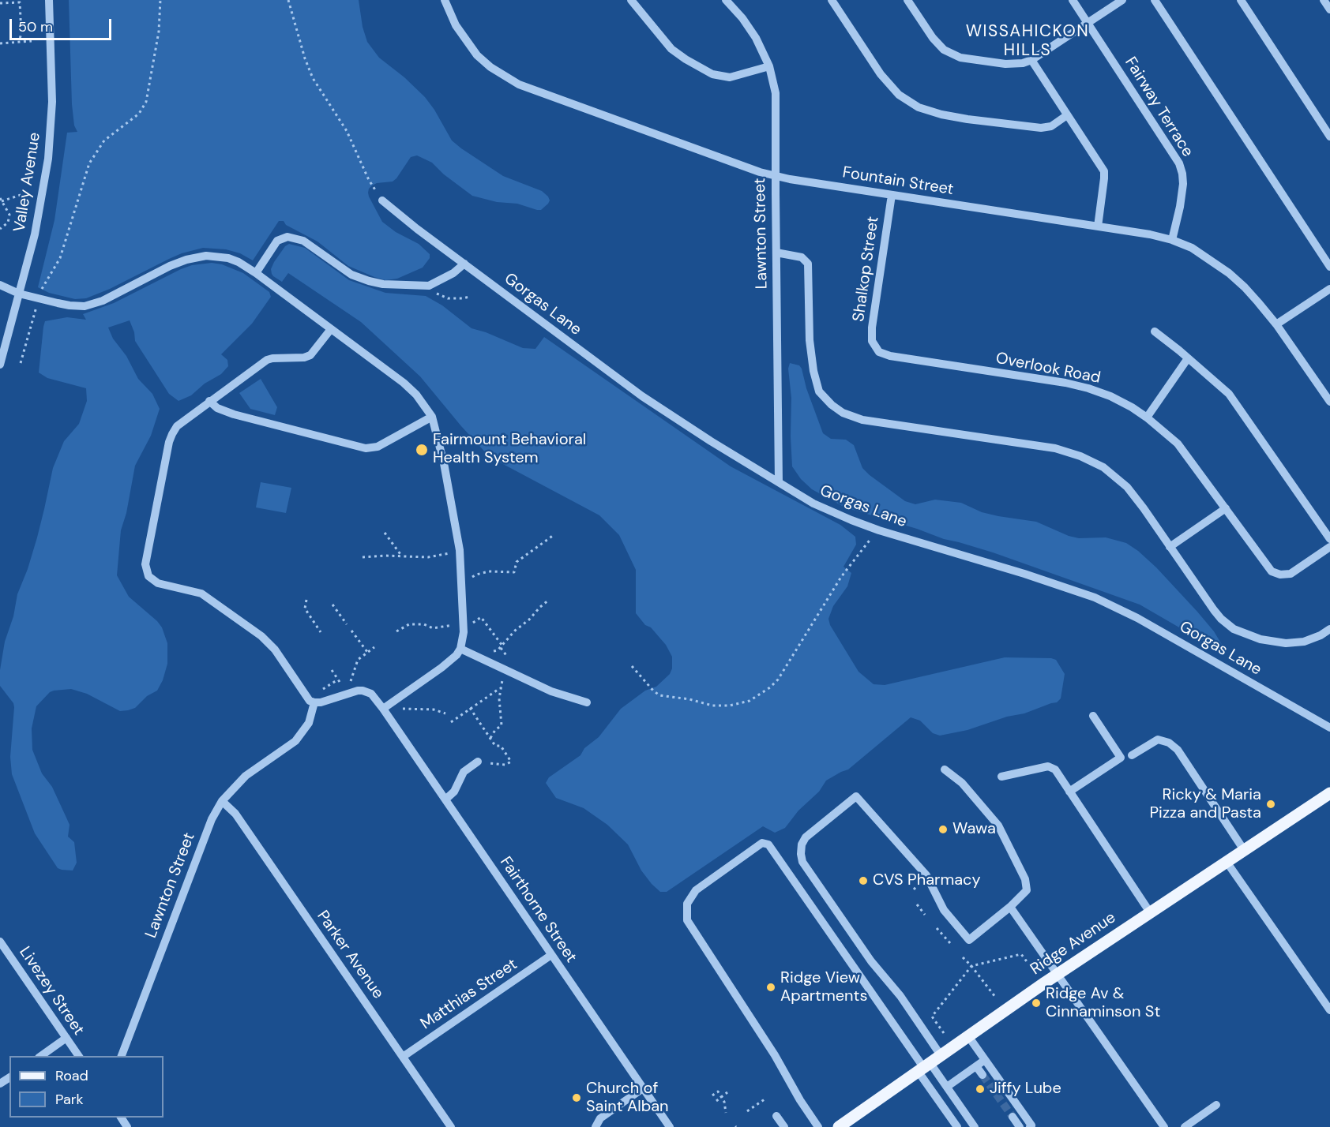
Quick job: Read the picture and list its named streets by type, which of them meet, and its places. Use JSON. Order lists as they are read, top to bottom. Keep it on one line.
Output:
{"streets":{"main road":["Ridge Avenue"],"street":["Fairway Terrace","Fountain Street","Valley Avenue","Lawnton Street","Shalkop Street","Gorgas Lane","Overlook Road","Fairthorne Street","Parker Avenue","Livezey Street","Matthias Street"]},"crossings":[["Fairway Terrace","Fountain Street"],["Fountain Street","Lawnton Street"],["Fountain Street","Shalkop Street"],["Lawnton Street","Gorgas Lane"],["Lawnton Street","Fairthorne Street"],["Lawnton Street","Parker Avenue"],["Shalkop Street","Overlook Road"],["Fairthorne Street","Matthias Street"],["Parker Avenue","Matthias Street"]],"districts":["WISSAHICKON HILLS"],"places":["Fairmount Behavioral Health System","Ricky & Maria Pizza and Pasta","Wawa","CVS Pharmacy","Ridge View Apartments","Ridge Av & Cinnaminson St","Jiffy Lube","Church of Saint Alban"],"legend":["Road","Park"],"scale_bar":"50 m"}
